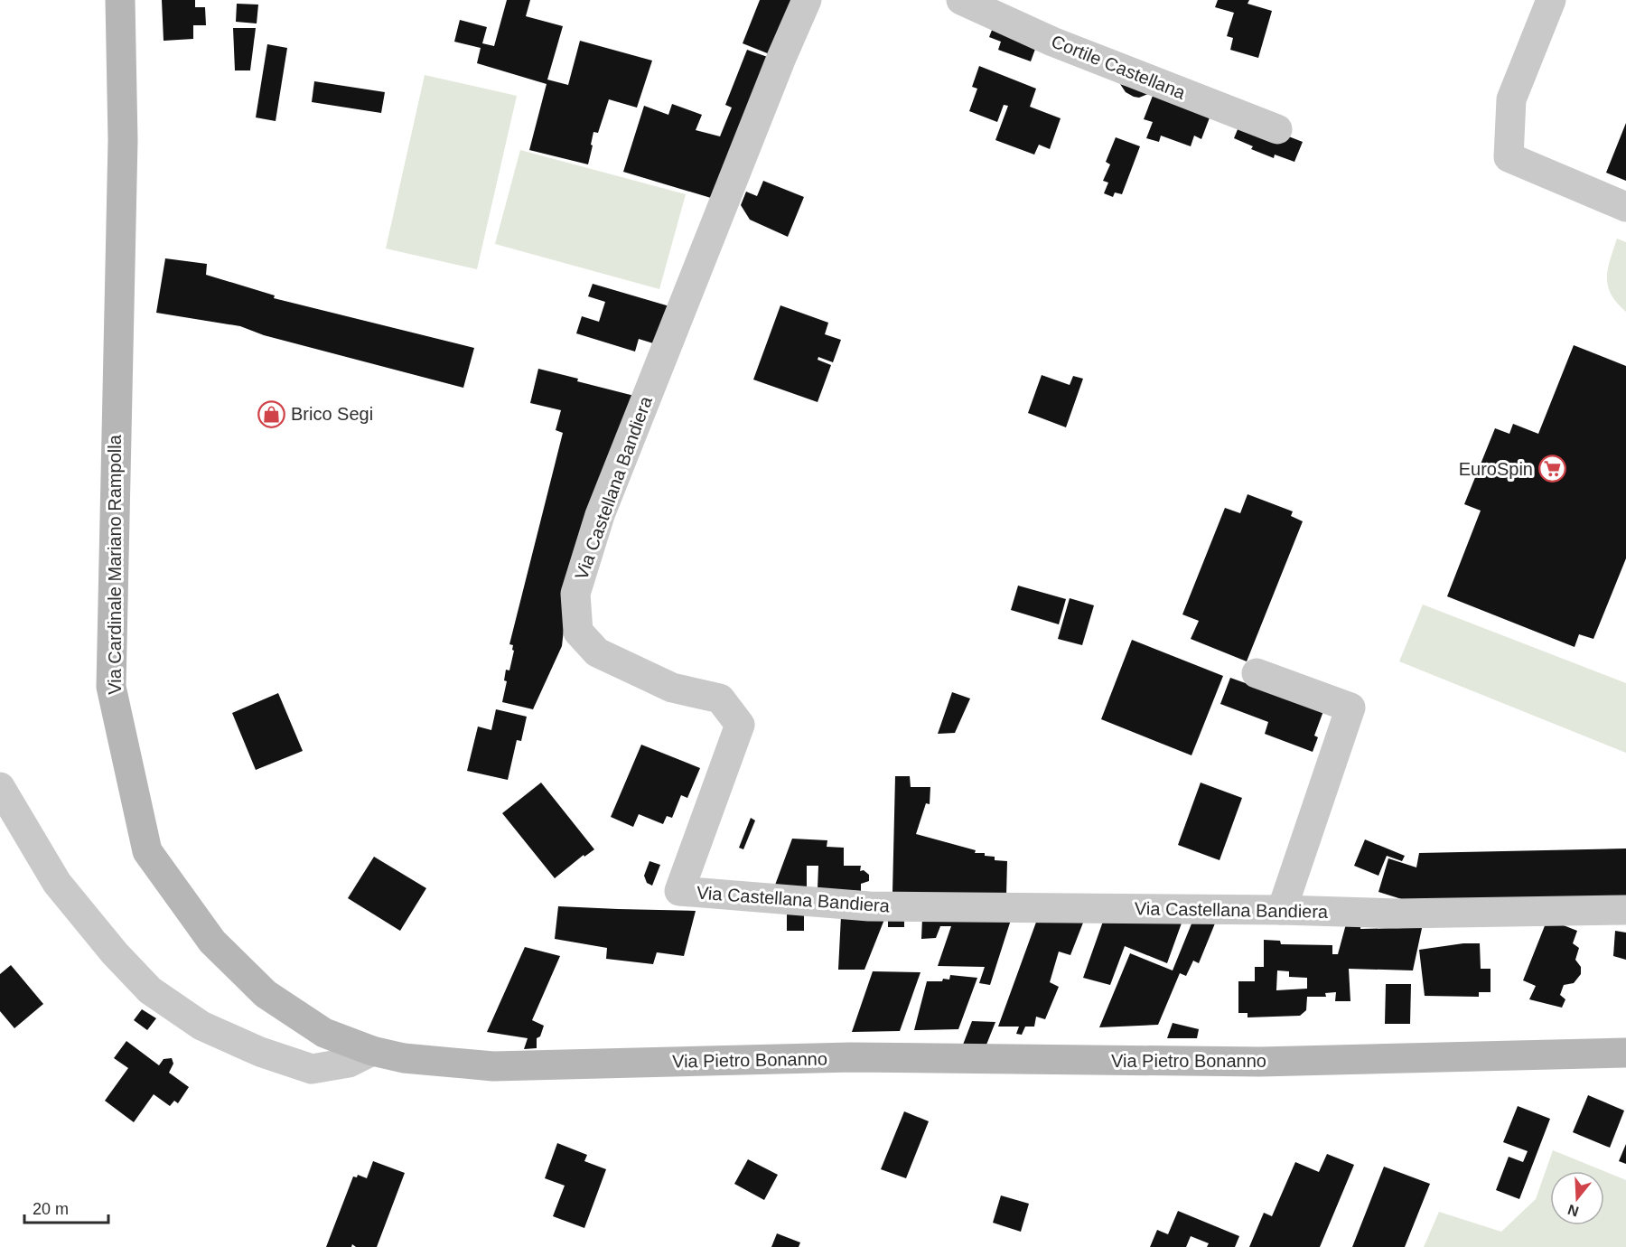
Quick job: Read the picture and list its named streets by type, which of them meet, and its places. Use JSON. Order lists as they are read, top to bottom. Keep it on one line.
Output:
{"streets":{"street":["Cortile Castellana","Via Castellana Bandiera","Via Cardinale Mariano Rampolla","Via Pietro Bonanno"]},"crossings":[["Via Cardinale Mariano Rampolla","Via Pietro Bonanno"]],"places":{"shop":["Brico Segi"],"supermarket":["EuroSpin"]},"scale_bar":"20 m","north":"bottom"}
